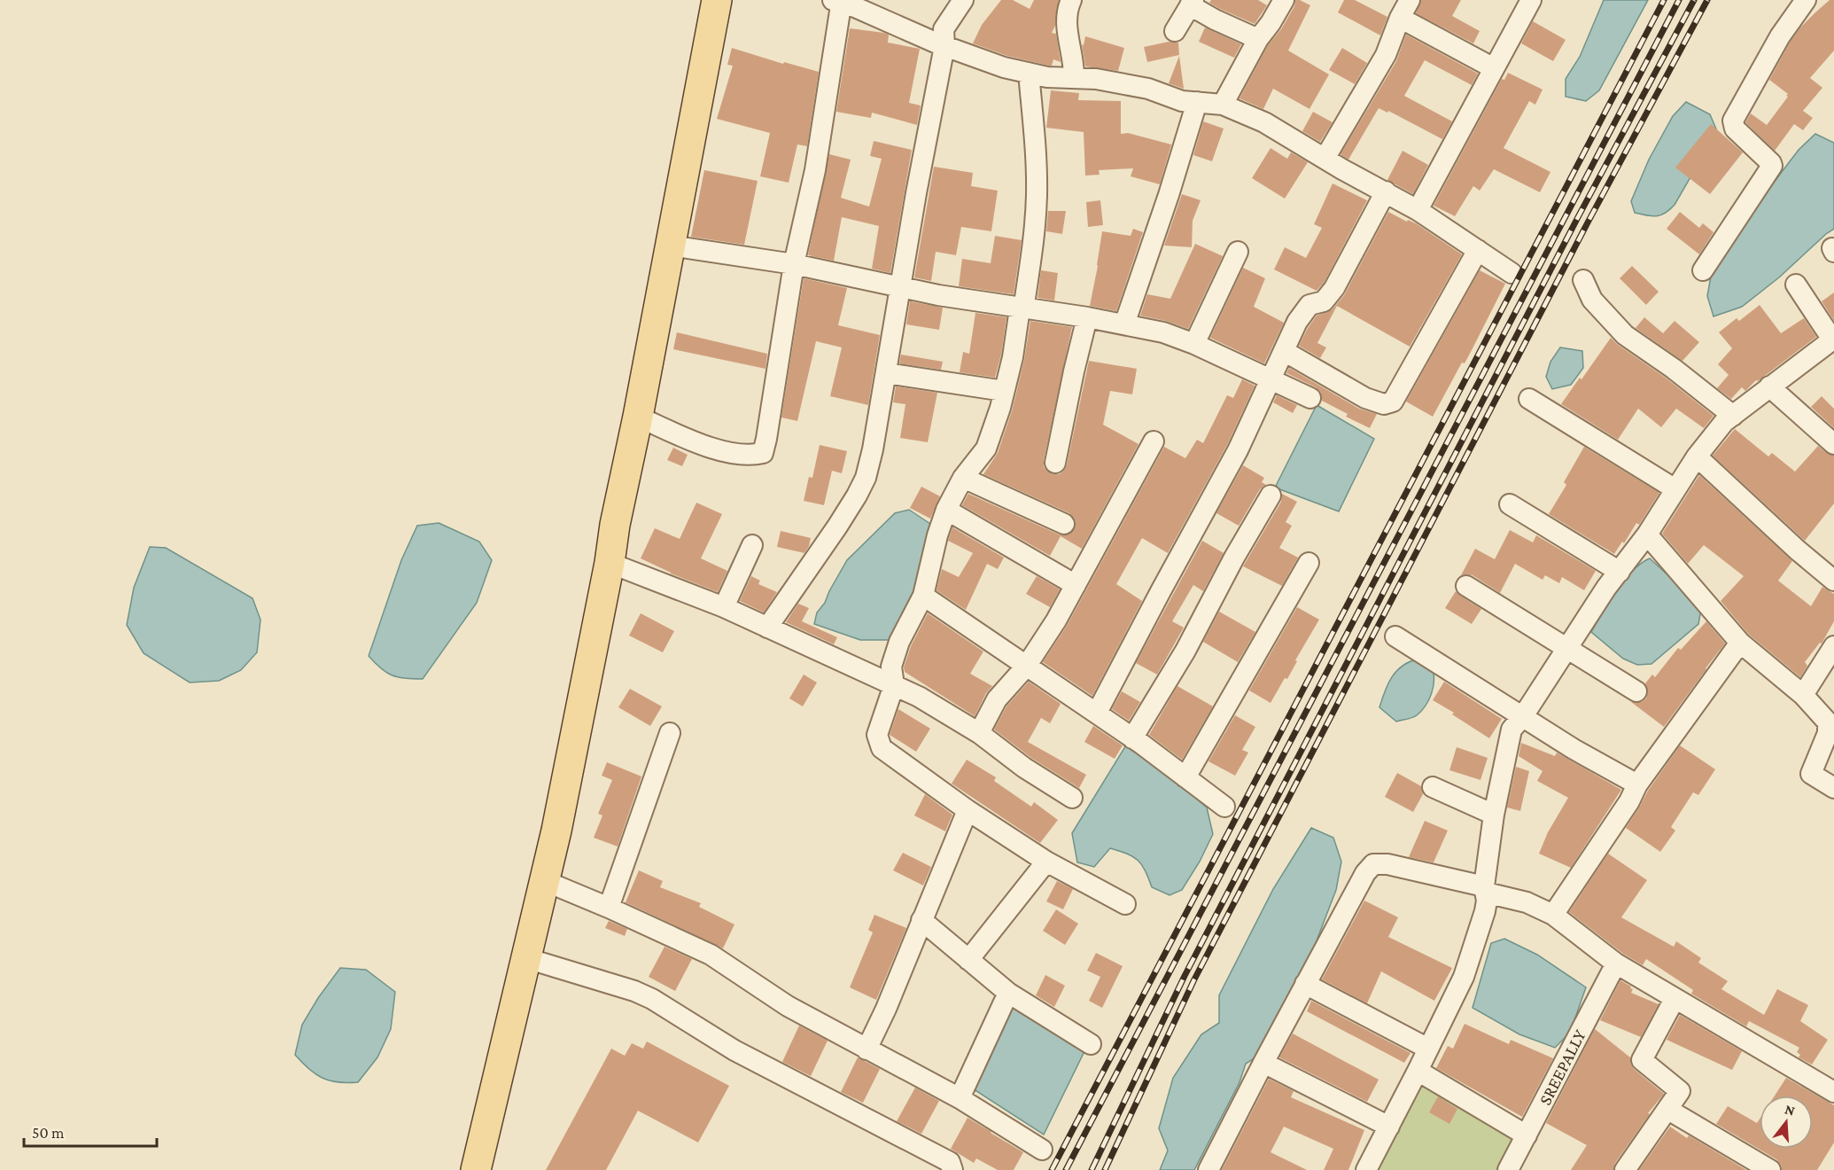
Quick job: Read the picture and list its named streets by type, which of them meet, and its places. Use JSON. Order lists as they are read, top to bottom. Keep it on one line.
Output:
{"streets":{"street":["SREEPALLY"]},"scale_bar":"50 m","north":"top"}
